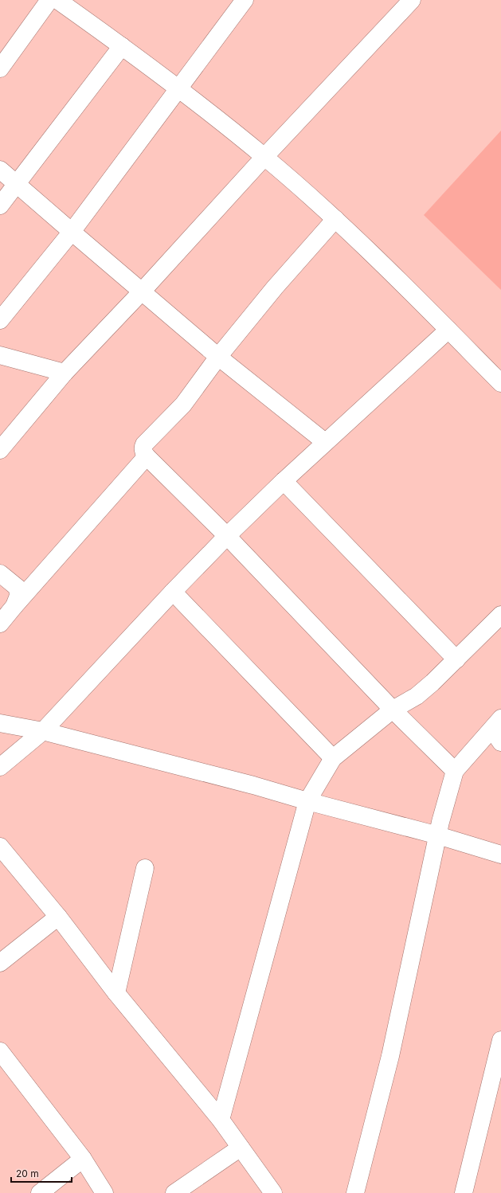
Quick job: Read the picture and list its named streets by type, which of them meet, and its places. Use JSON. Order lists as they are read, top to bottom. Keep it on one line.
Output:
{"scale_bar":"20 m"}
